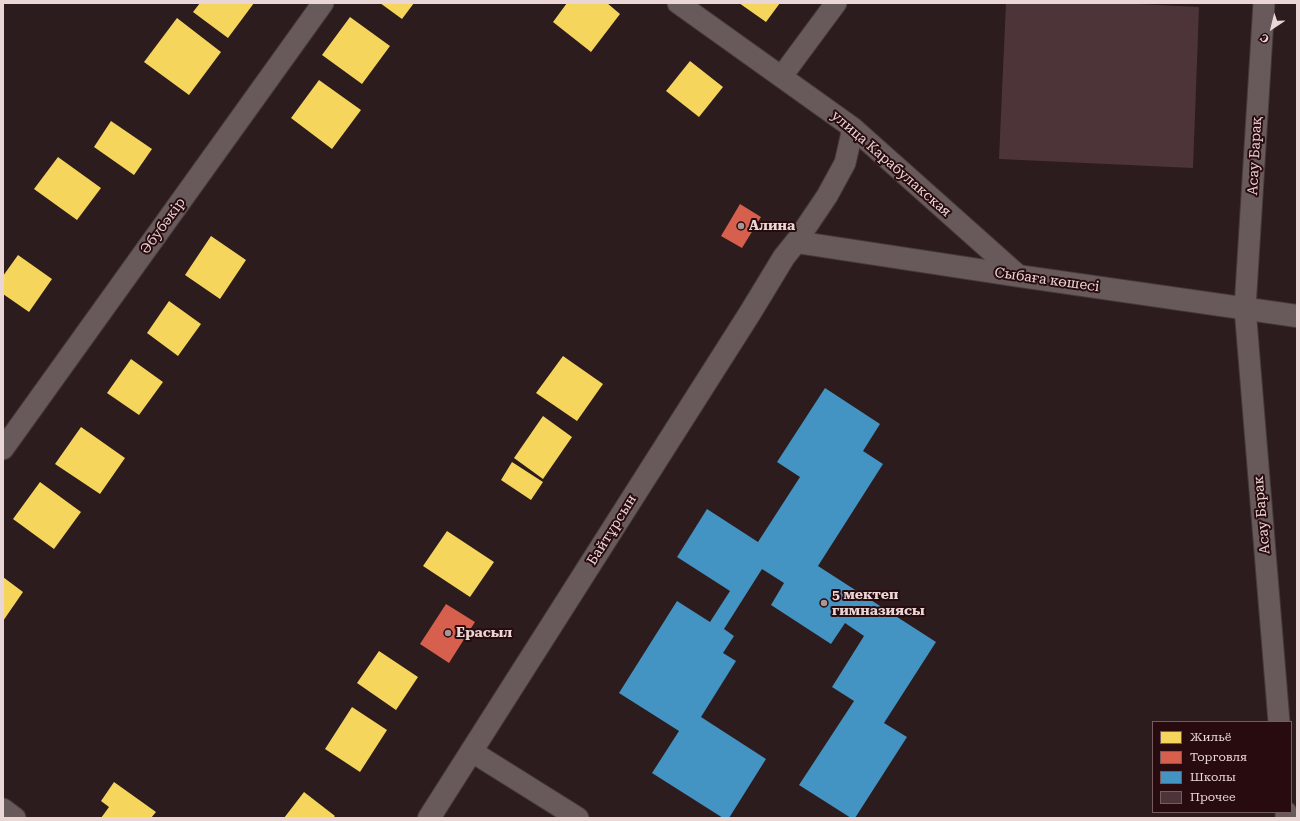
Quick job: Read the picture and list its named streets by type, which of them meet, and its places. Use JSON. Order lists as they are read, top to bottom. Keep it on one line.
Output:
{"streets":{"street":["Асау Барақ","улица Карабулакская","Әбубәкір","Сыбаға көшесі","Асау Барак","Байтұрсын"]},"crossings":[["Асау Барақ","Сыбаға көшесі"],["Асау Барақ","Асау Барак"],["улица Карабулакская","Сыбаға көшесі"],["Сыбаға көшесі","Асау Барак"],["Сыбаға көшесі","Байтұрсын"]],"places":["Алина","5 мектеп гимназиясы","Ерасыл"],"legend":["Жильё","Торговля","Школы","Прочее"],"north":"bottom left"}
